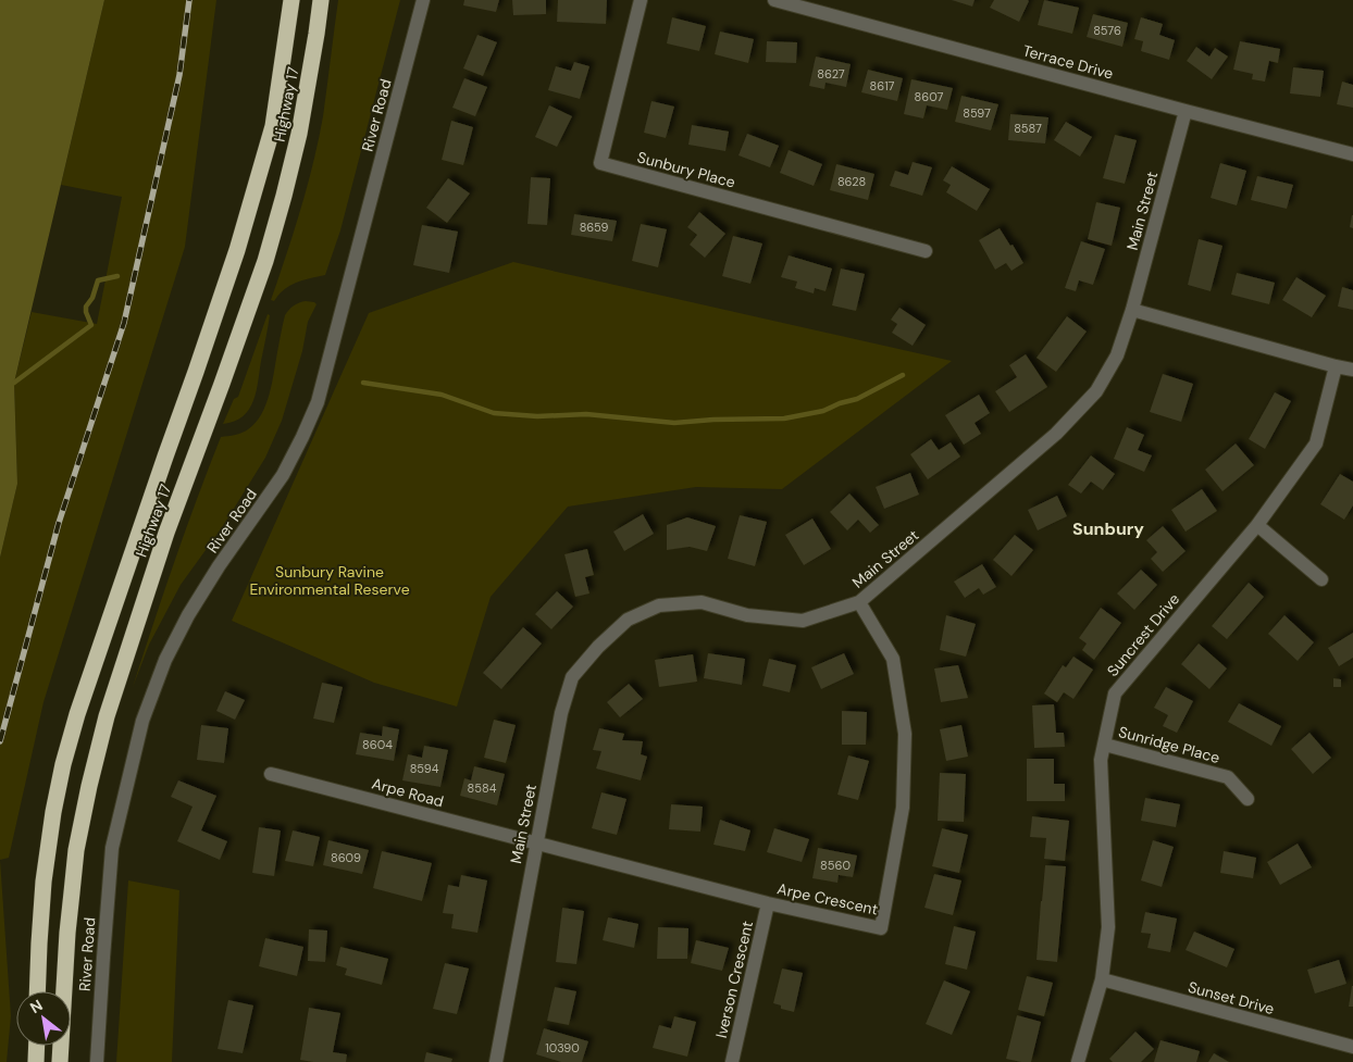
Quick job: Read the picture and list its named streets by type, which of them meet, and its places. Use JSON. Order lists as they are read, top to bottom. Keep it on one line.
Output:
{"streets":{"highway":["Highway 17"],"street":["Terrace Drive","River Road","Sunbury Place","Main Street","Suncrest Drive","Sunridge Place","Arpe Road","Arpe Crescent","Iverson Crescent","Sunset Drive"]},"crossings":[["Terrace Drive","Main Street"],["Main Street","Arpe Road"],["Main Street","Arpe Crescent"],["Suncrest Drive","Sunridge Place"],["Suncrest Drive","Sunset Drive"],["Arpe Road","Arpe Crescent"],["Arpe Crescent","Iverson Crescent"]],"districts":["Sunbury"],"parks":["Sunbury Ravine Environmental Reserve"],"house_numbers":["8576","8627","8617","8607","8597","8587","8628","8659","8604","8594","8584","8609","8560","10390"],"north":"top left"}
